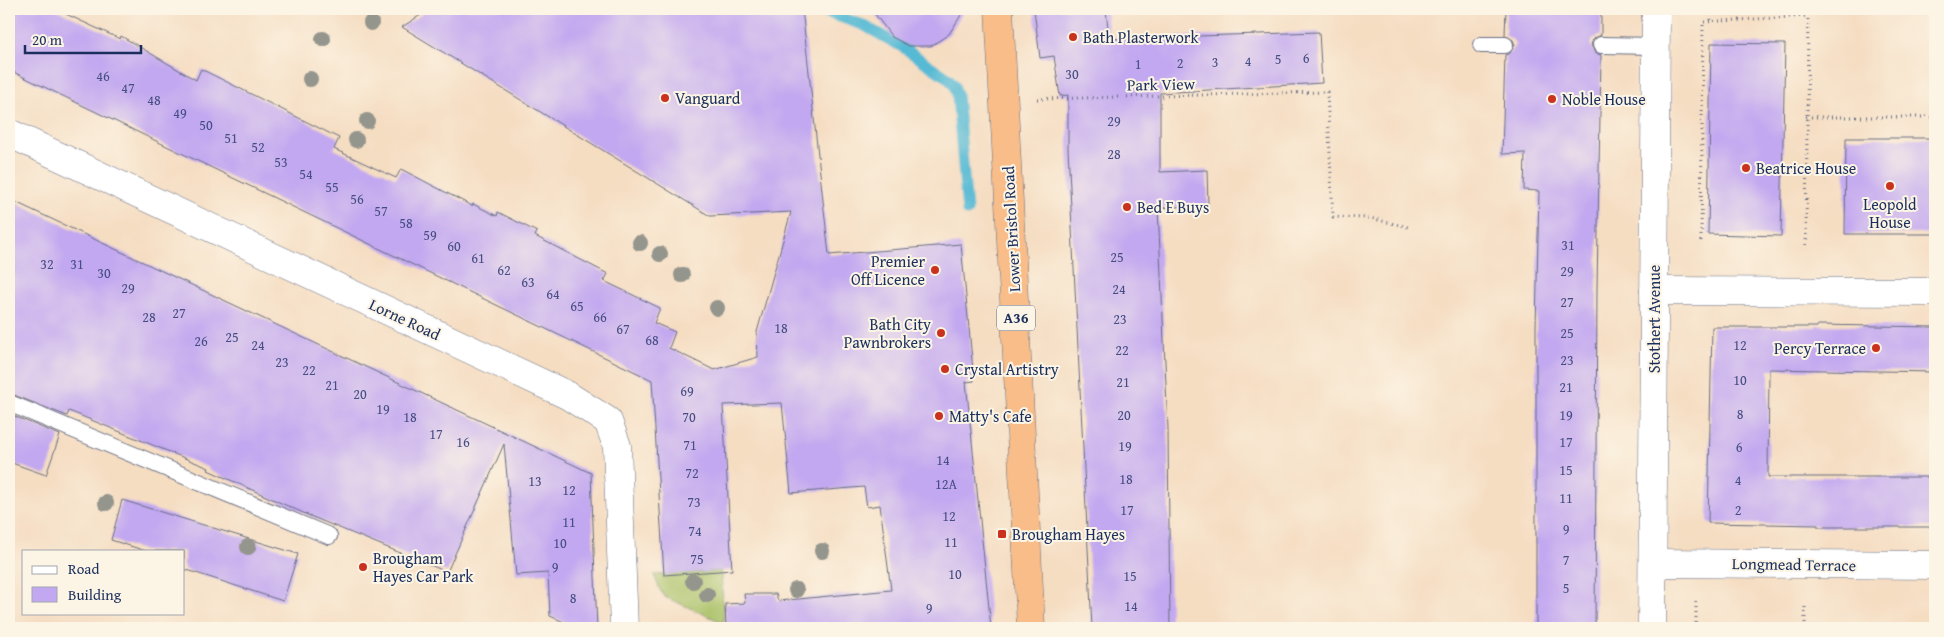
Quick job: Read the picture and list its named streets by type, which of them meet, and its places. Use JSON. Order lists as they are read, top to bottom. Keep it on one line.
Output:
{"streets":{"highway":["Lower Bristol Road","A36"],"street":["Lorne Road","Stothert Avenue","Longmead Terrace"],"path":["Park View"]},"crossings":[["Park View","Lower Bristol Road"],["Stothert Avenue","Longmead Terrace"]],"places":{"other":["Bath Plasterwork","Vanguard","Noble House","Beatrice House","Leopold House","Bed E Buys","Premier Off Licence","Bath City Pawnbrokers","Percy Terrace","Crystal Artistry","Matty's Cafe","Brougham Hayes Car Park"],"transit":["Brougham Hayes"]},"house_numbers":["6","5","4","3","2","1","30","46","47","48","49","29","50","51","52","28","53","54","55","56","57","58","59","31","60","25","61","32","31","62","29","30","63","29","24","64","27","65","27","28","66","23","18","67","25","25","68","26","24","12","22","23","23","22","10","21","21","21","69","20","19","8","20","19","18","70","17","16","17","71","19","6","14","15","72","18","4","13","12A","12","11","73","17","2","12","11","9","74","11","10","75","7","9","10","15","5","8","14","9"],"legend":["Road","Building"],"scale_bar":"20 m"}
